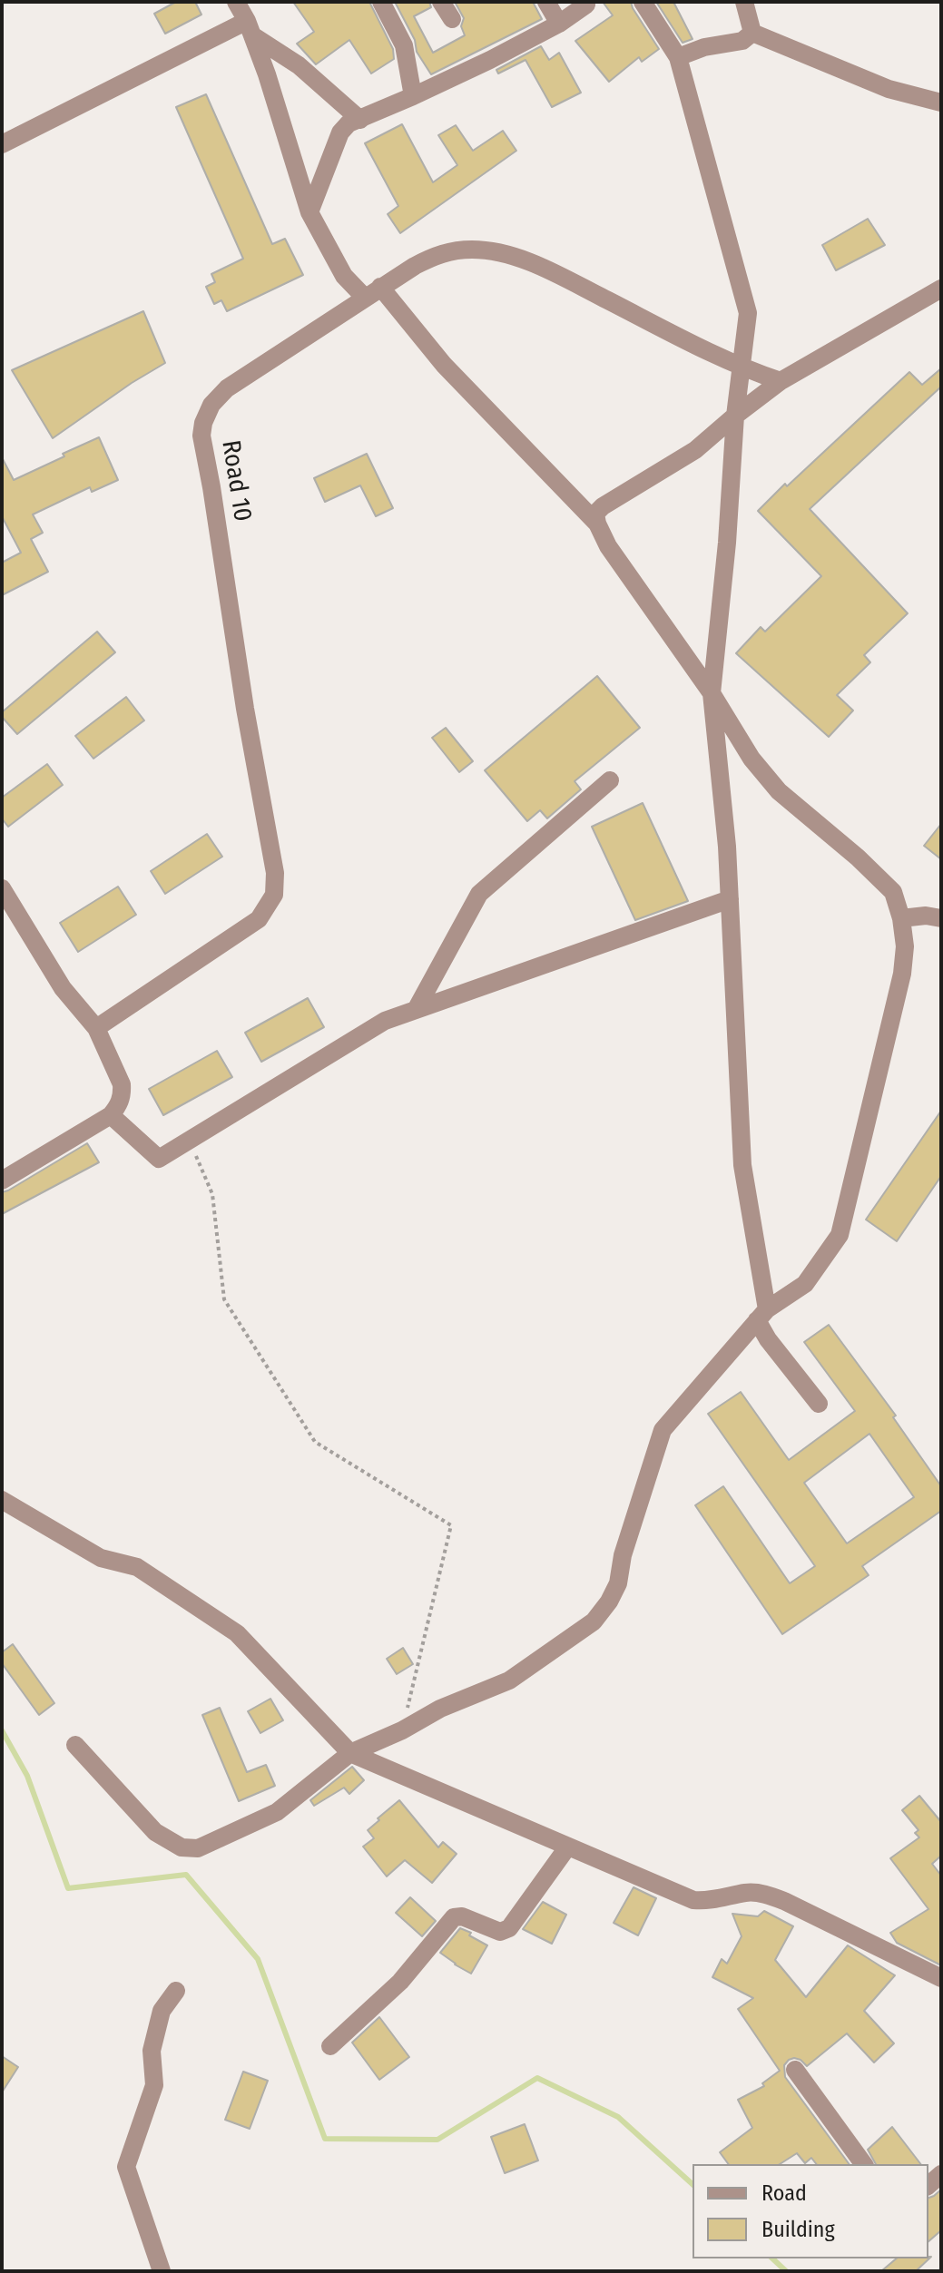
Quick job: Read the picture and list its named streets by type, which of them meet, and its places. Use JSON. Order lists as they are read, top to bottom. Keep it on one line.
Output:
{"streets":{"street":["Road 10"]},"legend":["Road","Building"]}
